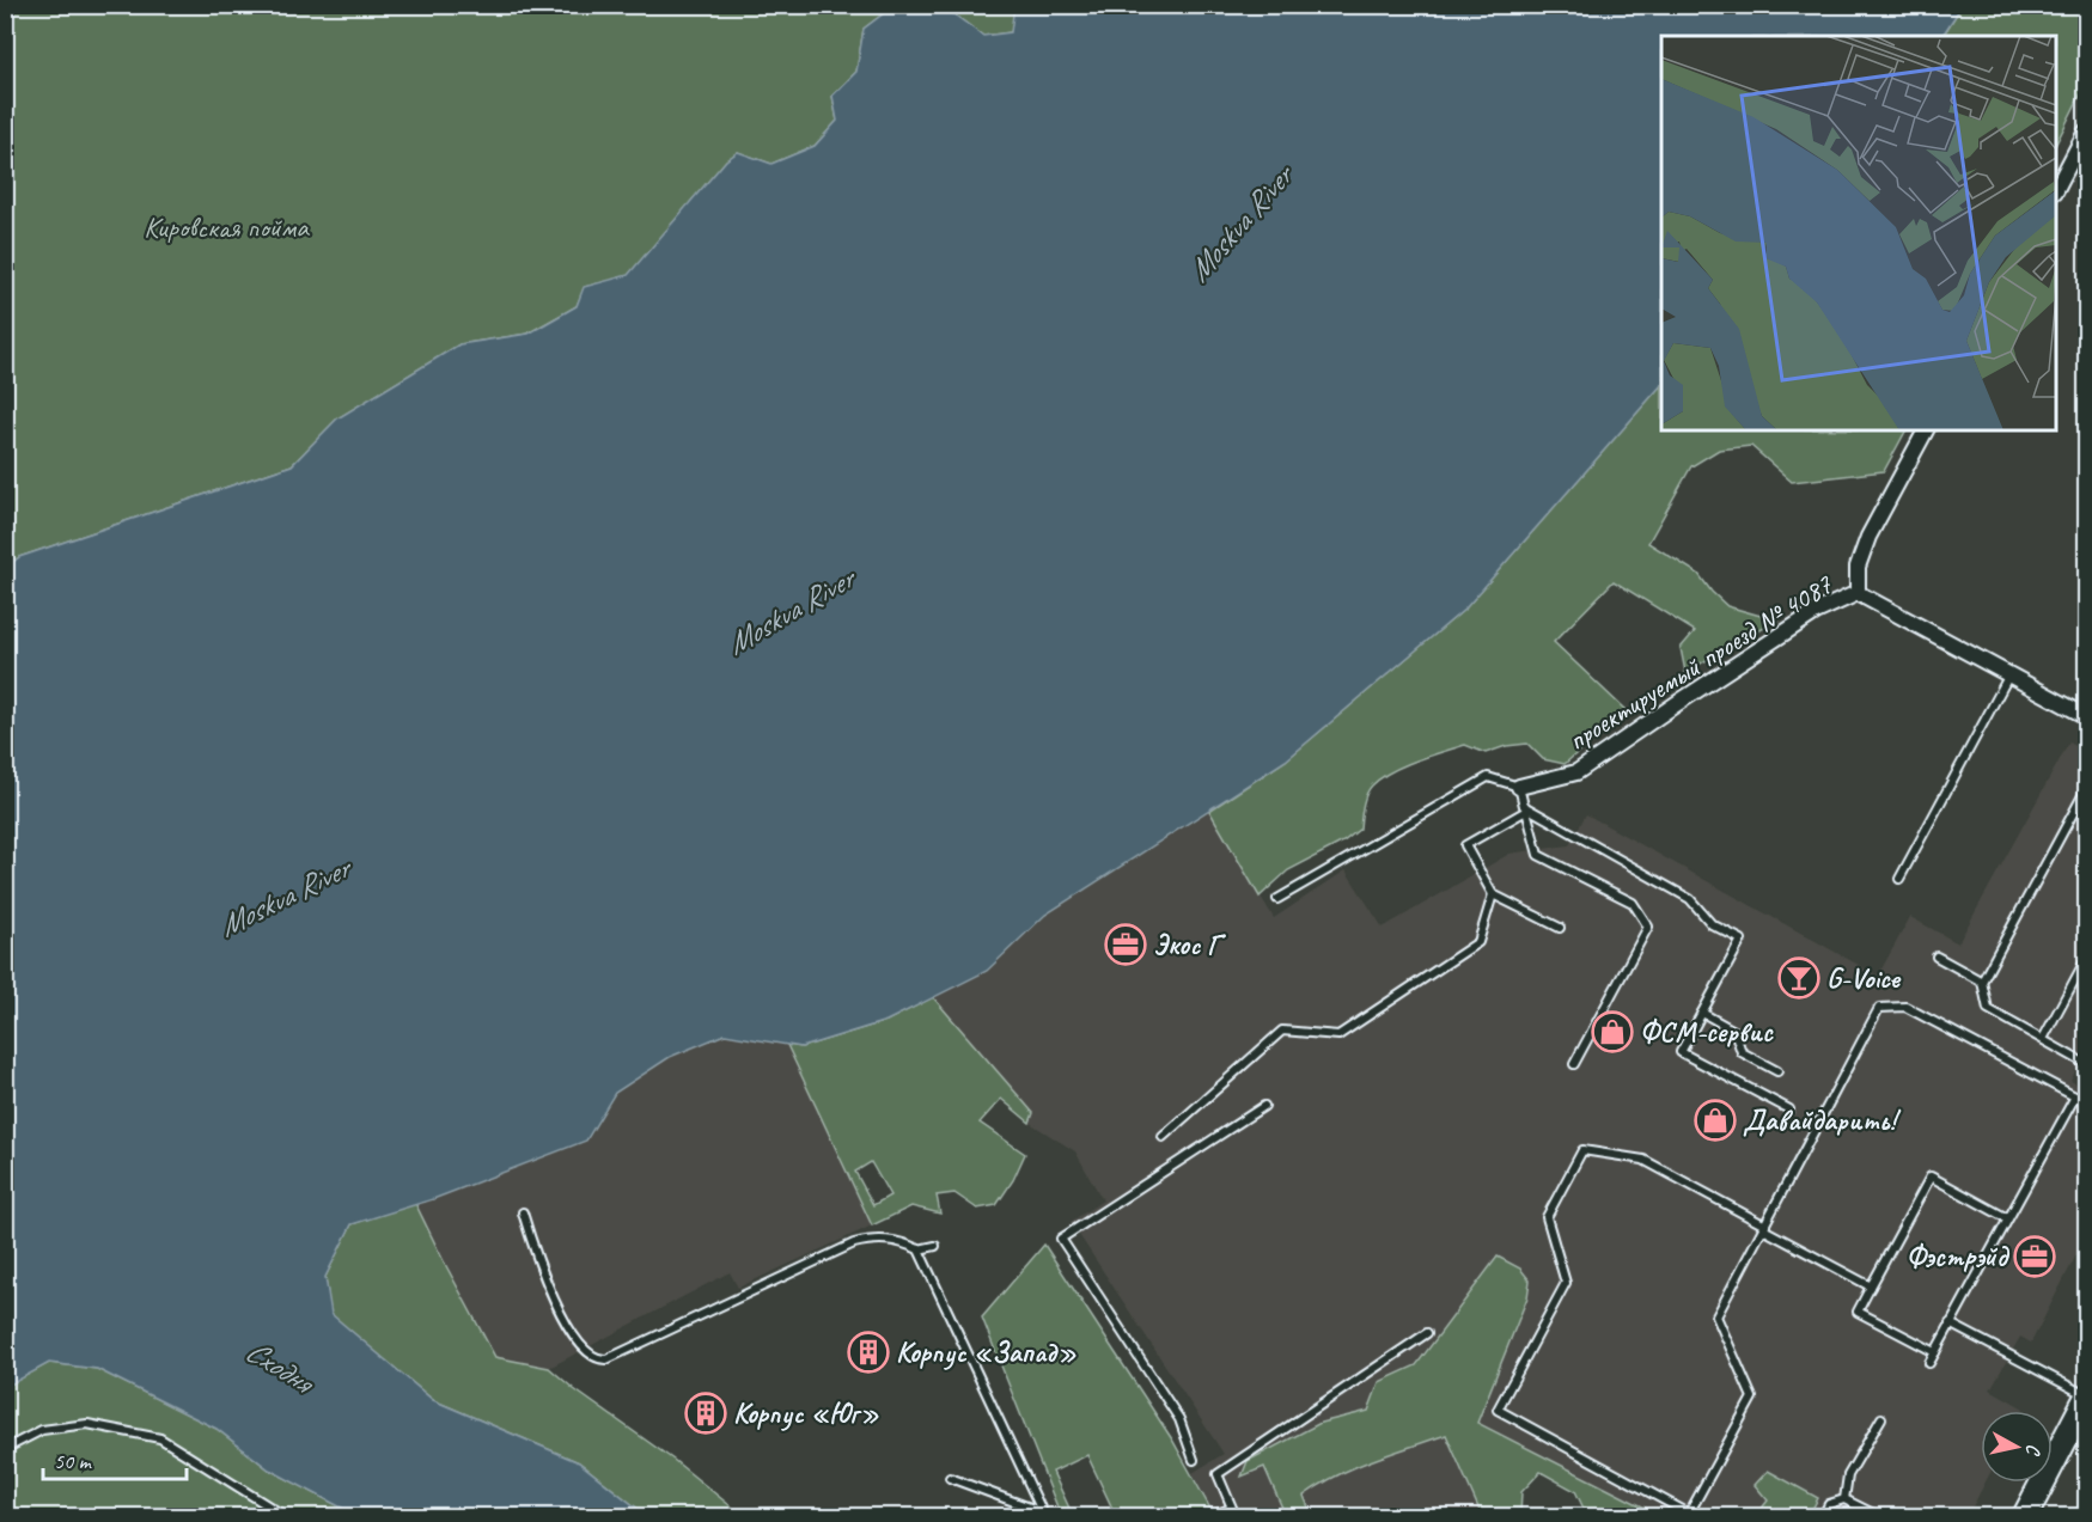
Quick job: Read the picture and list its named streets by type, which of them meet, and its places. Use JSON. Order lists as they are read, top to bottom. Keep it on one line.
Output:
{"streets":{"street":["проектируемый проезд № 4087"]},"water":["Moskva River","Сходня"],"parks":["Кировская пойма"],"places":{"office":["Экос Г","Фэстрэйд"],"bar":["G-Voice"],"shop":["ФСМ-сервис","Давайдарить!"],"building":["Корпус «Запад»","Корпус «Юг»"]},"scale_bar":"50 m","north":"right"}
